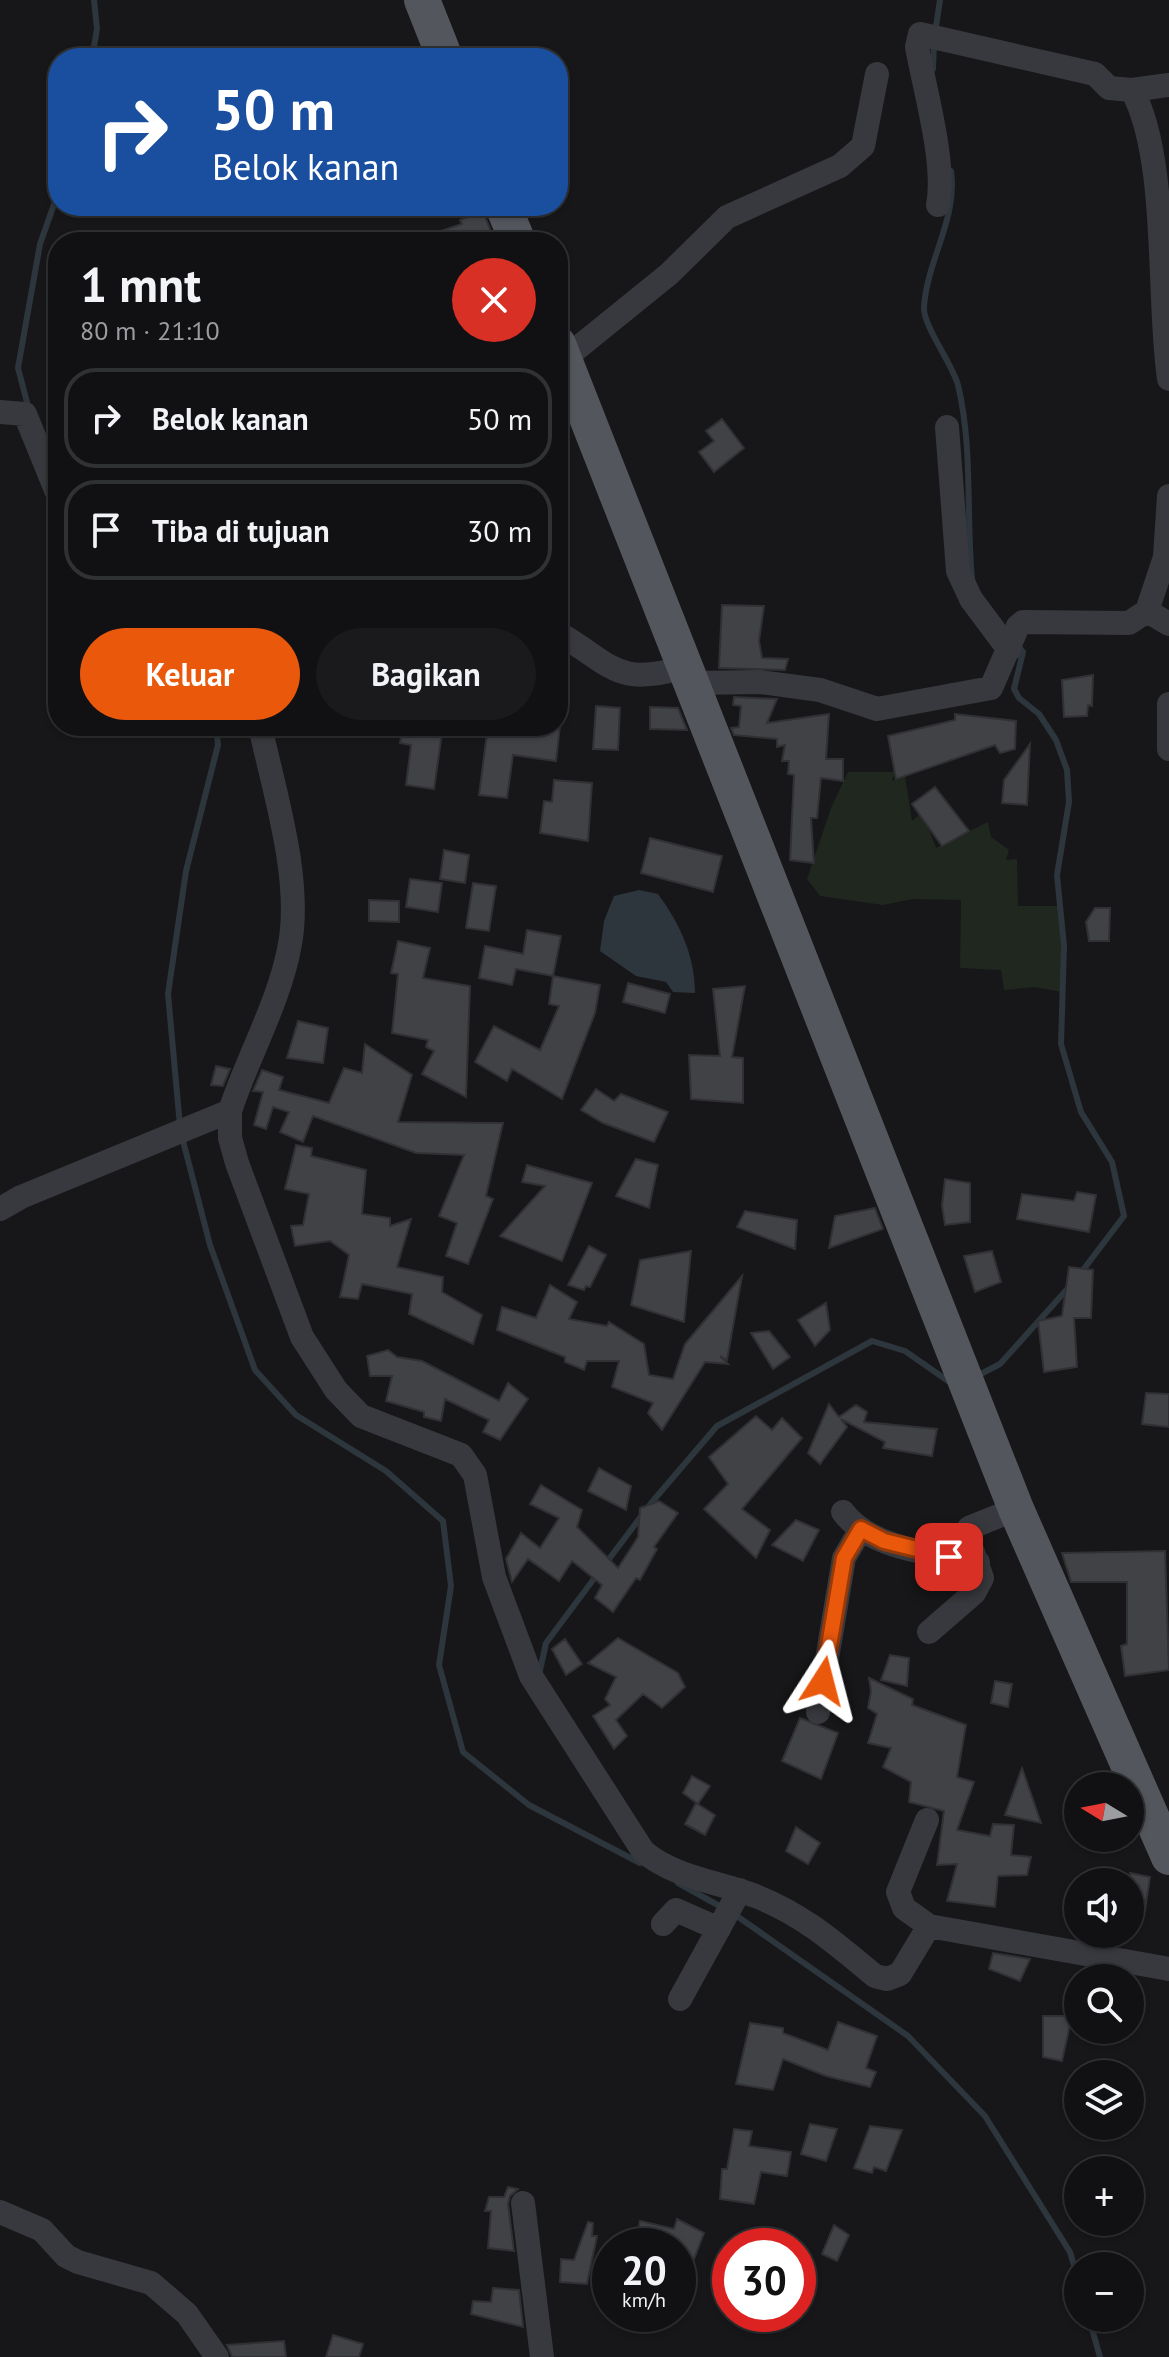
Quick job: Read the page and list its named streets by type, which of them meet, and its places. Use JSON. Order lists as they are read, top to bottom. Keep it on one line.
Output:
{"north":"left","page":{"turn":["50 m","Belok kanan"],"heading":["1 mnt","80 m · 21:10"],"list":[{"name":"Belok kanan","value":"50 m"},{"name":"Tiba di tujuan","value":"30 m"}],"buttons":["Keluar","Bagikan"],"map_buttons":["+","−"],"speed":"20 km/h","limit":"30"}}
